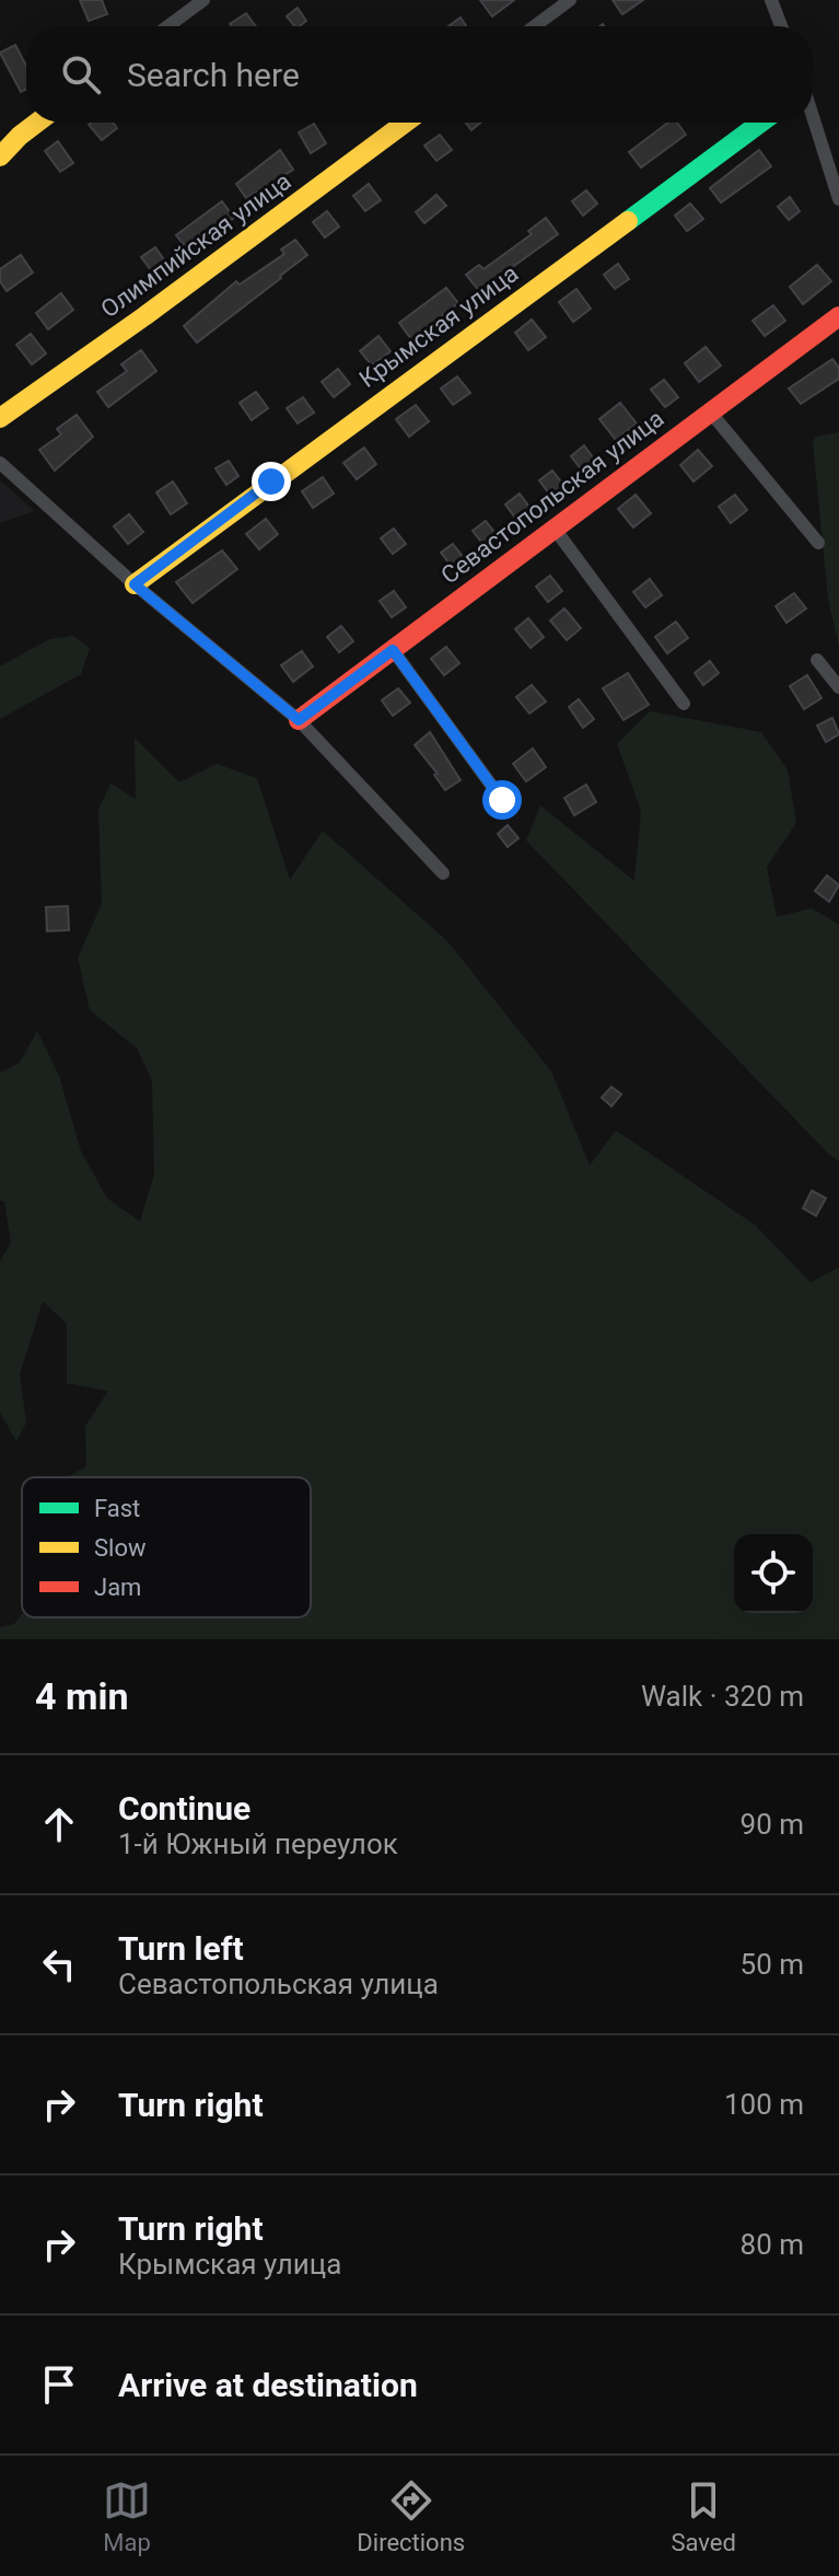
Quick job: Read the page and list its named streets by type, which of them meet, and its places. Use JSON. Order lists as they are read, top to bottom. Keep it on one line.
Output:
{"streets":{"street":["Олимпийская улица","Крымская улица","Севастопольская улица"]},"legend":["Fast","Slow","Jam"],"page":{"search":"Search here","heading":["4 min","Walk · 320 m"],"list":[["Continue","1-й Южный переулок","90 m"],["Turn left","Севастопольская улица","50 m"],["Turn right","100 m"],["Turn right","Крымская улица","80 m"],"Arrive at destination"],"nav":["Map","Directions","Saved"]}}
